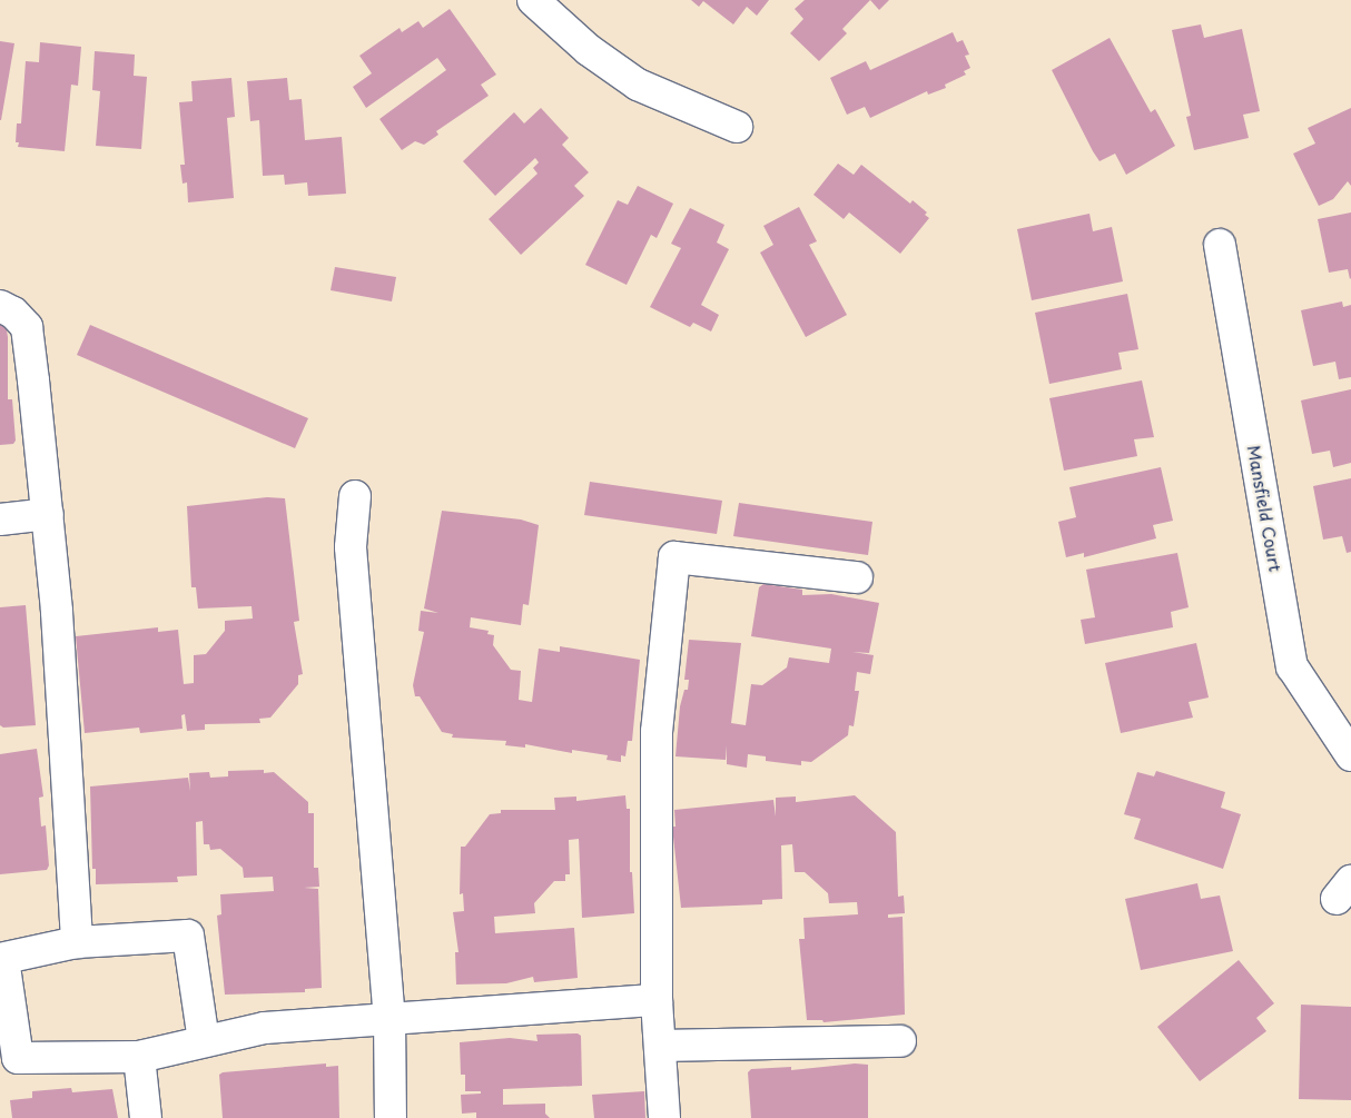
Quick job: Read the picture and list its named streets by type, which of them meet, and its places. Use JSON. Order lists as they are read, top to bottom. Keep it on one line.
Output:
{"streets":{"street":["Mansfield Court"]}}
